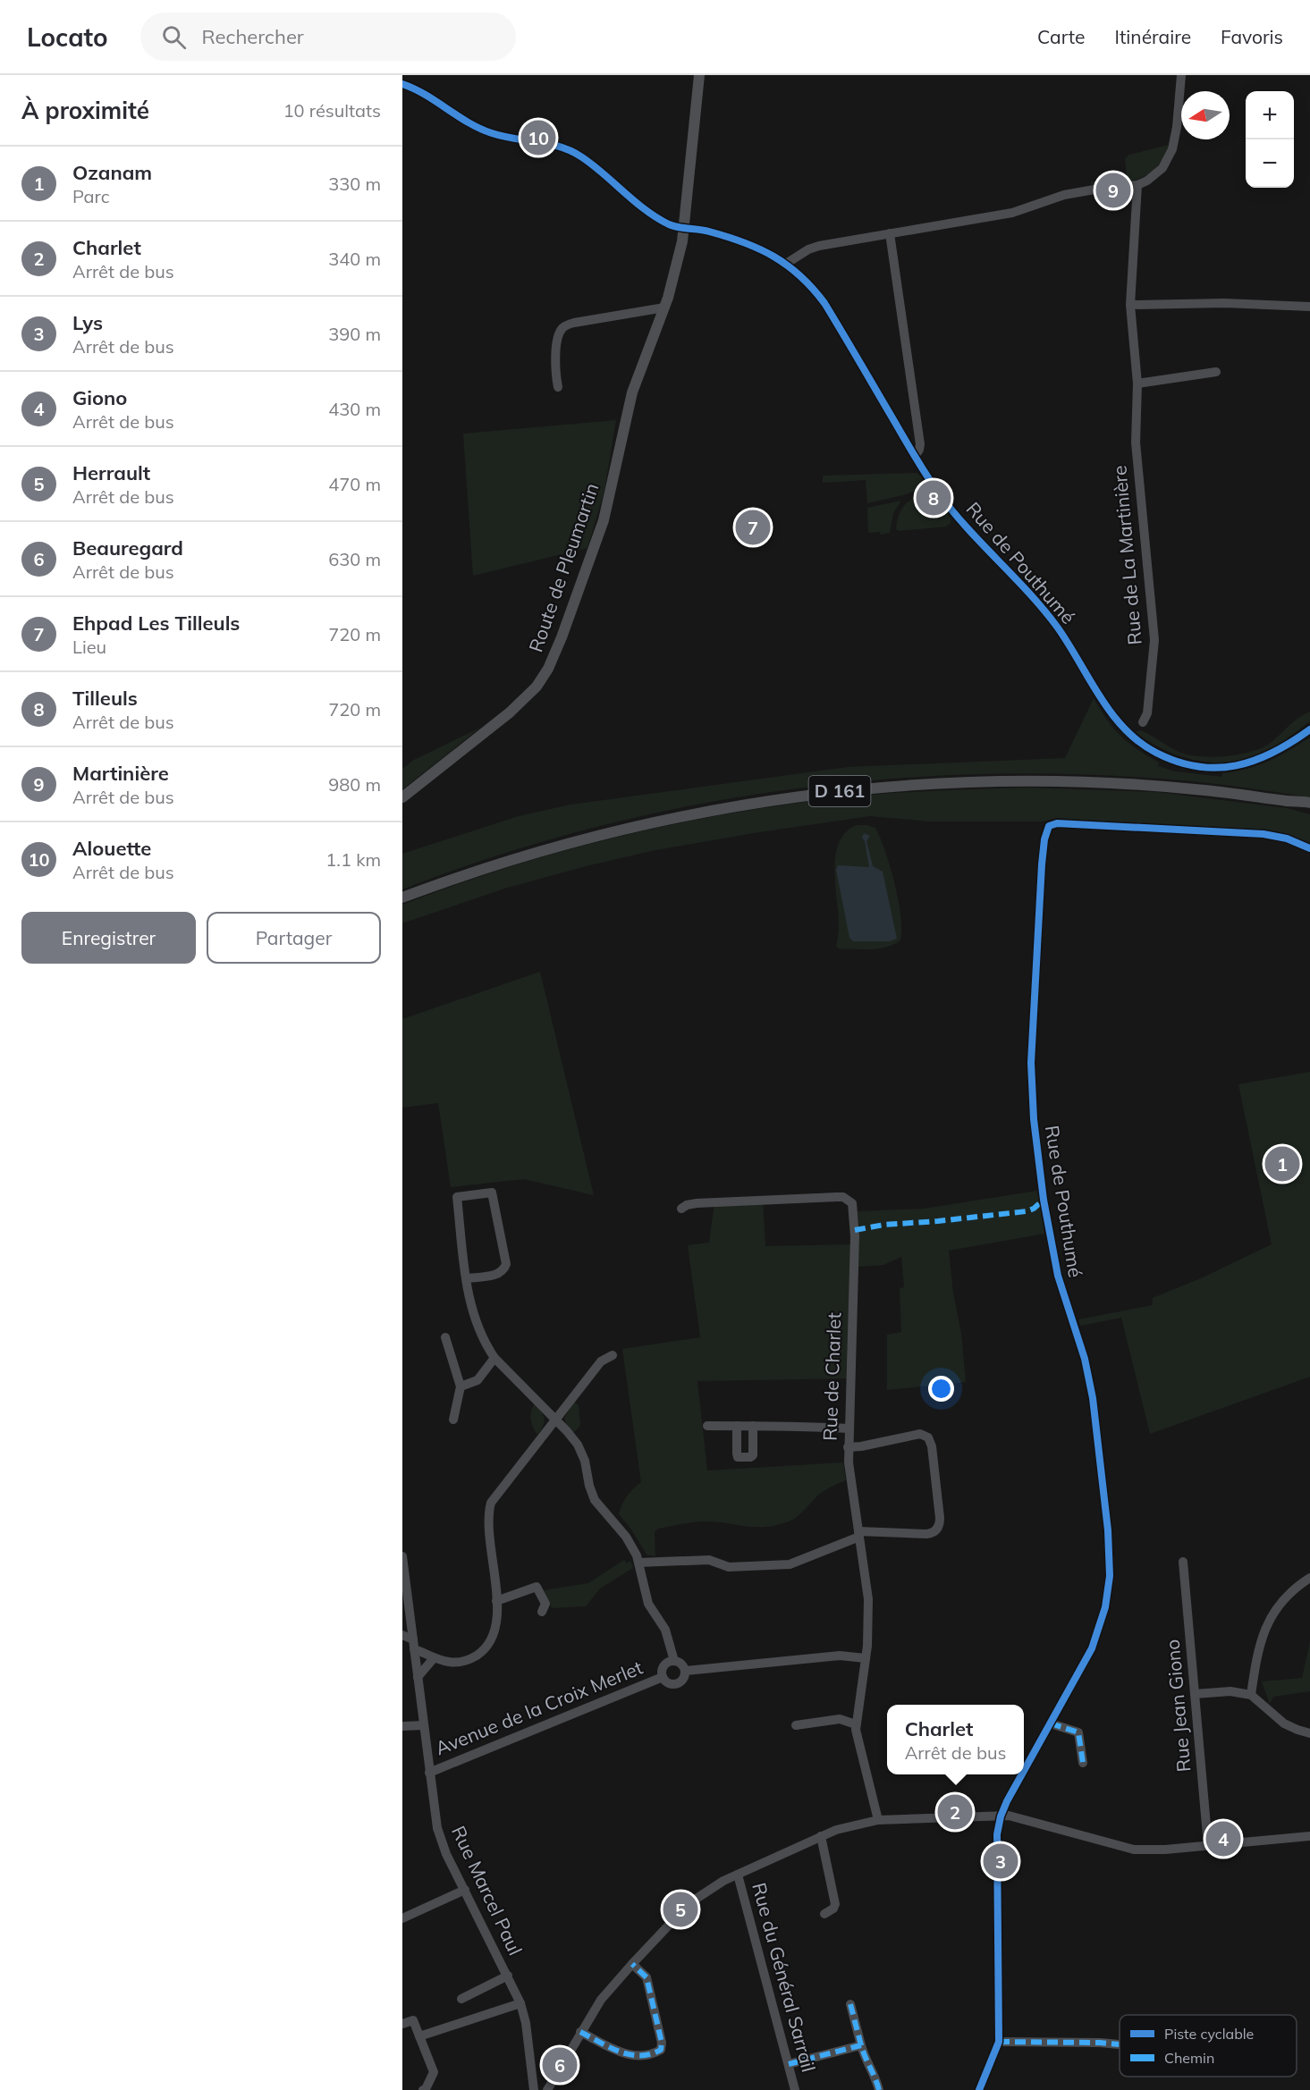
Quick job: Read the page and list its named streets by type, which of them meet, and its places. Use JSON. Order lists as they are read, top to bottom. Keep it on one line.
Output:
{"streets":{"main road":["Route de Pleumartin","D 161"],"street":["Rue de La Martinière","Rue de Pouthumé","Rue de Charlet","Rue Jean Giono","Avenue de la Croix Merlet","Rue Marcel Paul","Rue du Général Sarrail"]},"crossings":[["Rue de Pouthumé","Route de Pleumartin"],["Avenue de la Croix Merlet","Rue Marcel Paul"]],"legend":["Piste cyclable","Chemin"],"north":"left","page":{"header":"Locato","search":"Rechercher","nav":["Carte","Itinéraire","Favoris"],"heading":["À proximité","10 résultats"],"map_buttons":["+","−"],"pins":["10","9","8","7","1","2","4","3","5","6"],"list":[{"mark":"1","name":"Ozanam","note":"Parc","value":"330 m"},{"mark":"2","name":"Charlet","note":"Arrêt de bus","value":"340 m"},{"mark":"3","name":"Lys","note":"Arrêt de bus","value":"390 m"},{"mark":"4","name":"Giono","note":"Arrêt de bus","value":"430 m"},{"mark":"5","name":"Herrault","note":"Arrêt de bus","value":"470 m"},{"mark":"6","name":"Beauregard","note":"Arrêt de bus","value":"630 m"},{"mark":"7","name":"Ehpad Les Tilleuls","note":"Lieu","value":"720 m"},{"mark":"8","name":"Tilleuls","note":"Arrêt de bus","value":"720 m"},{"mark":"9","name":"Martinière","note":"Arrêt de bus","value":"980 m"},{"mark":"10","name":"Alouette","note":"Arrêt de bus","value":"1.1 km"}],"buttons":["Enregistrer","Partager"],"popup":["Charlet","Arrêt de bus"]}}
